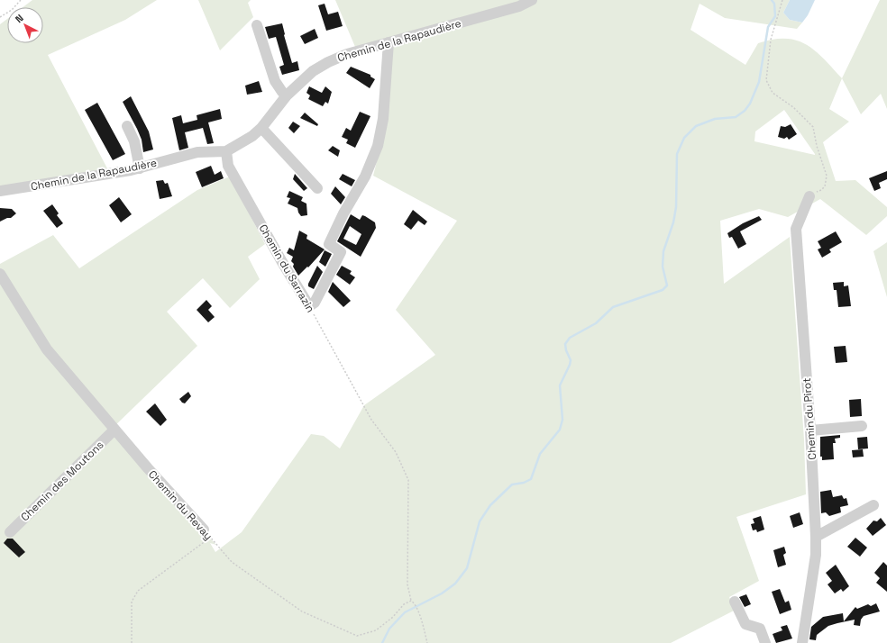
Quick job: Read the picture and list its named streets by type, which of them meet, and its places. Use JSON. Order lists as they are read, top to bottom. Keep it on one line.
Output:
{"streets":{"street":["Chemin de la Rapaudière","Chemin du Sarrazin","Chemin du Pirot","Chemin des Moutons","Chemin du Revay"]},"crossings":[["Chemin de la Rapaudière","Chemin du Sarrazin"],["Chemin du Sarrazin","Chemin du Revay"],["Chemin des Moutons","Chemin du Revay"]],"north":"top left"}
